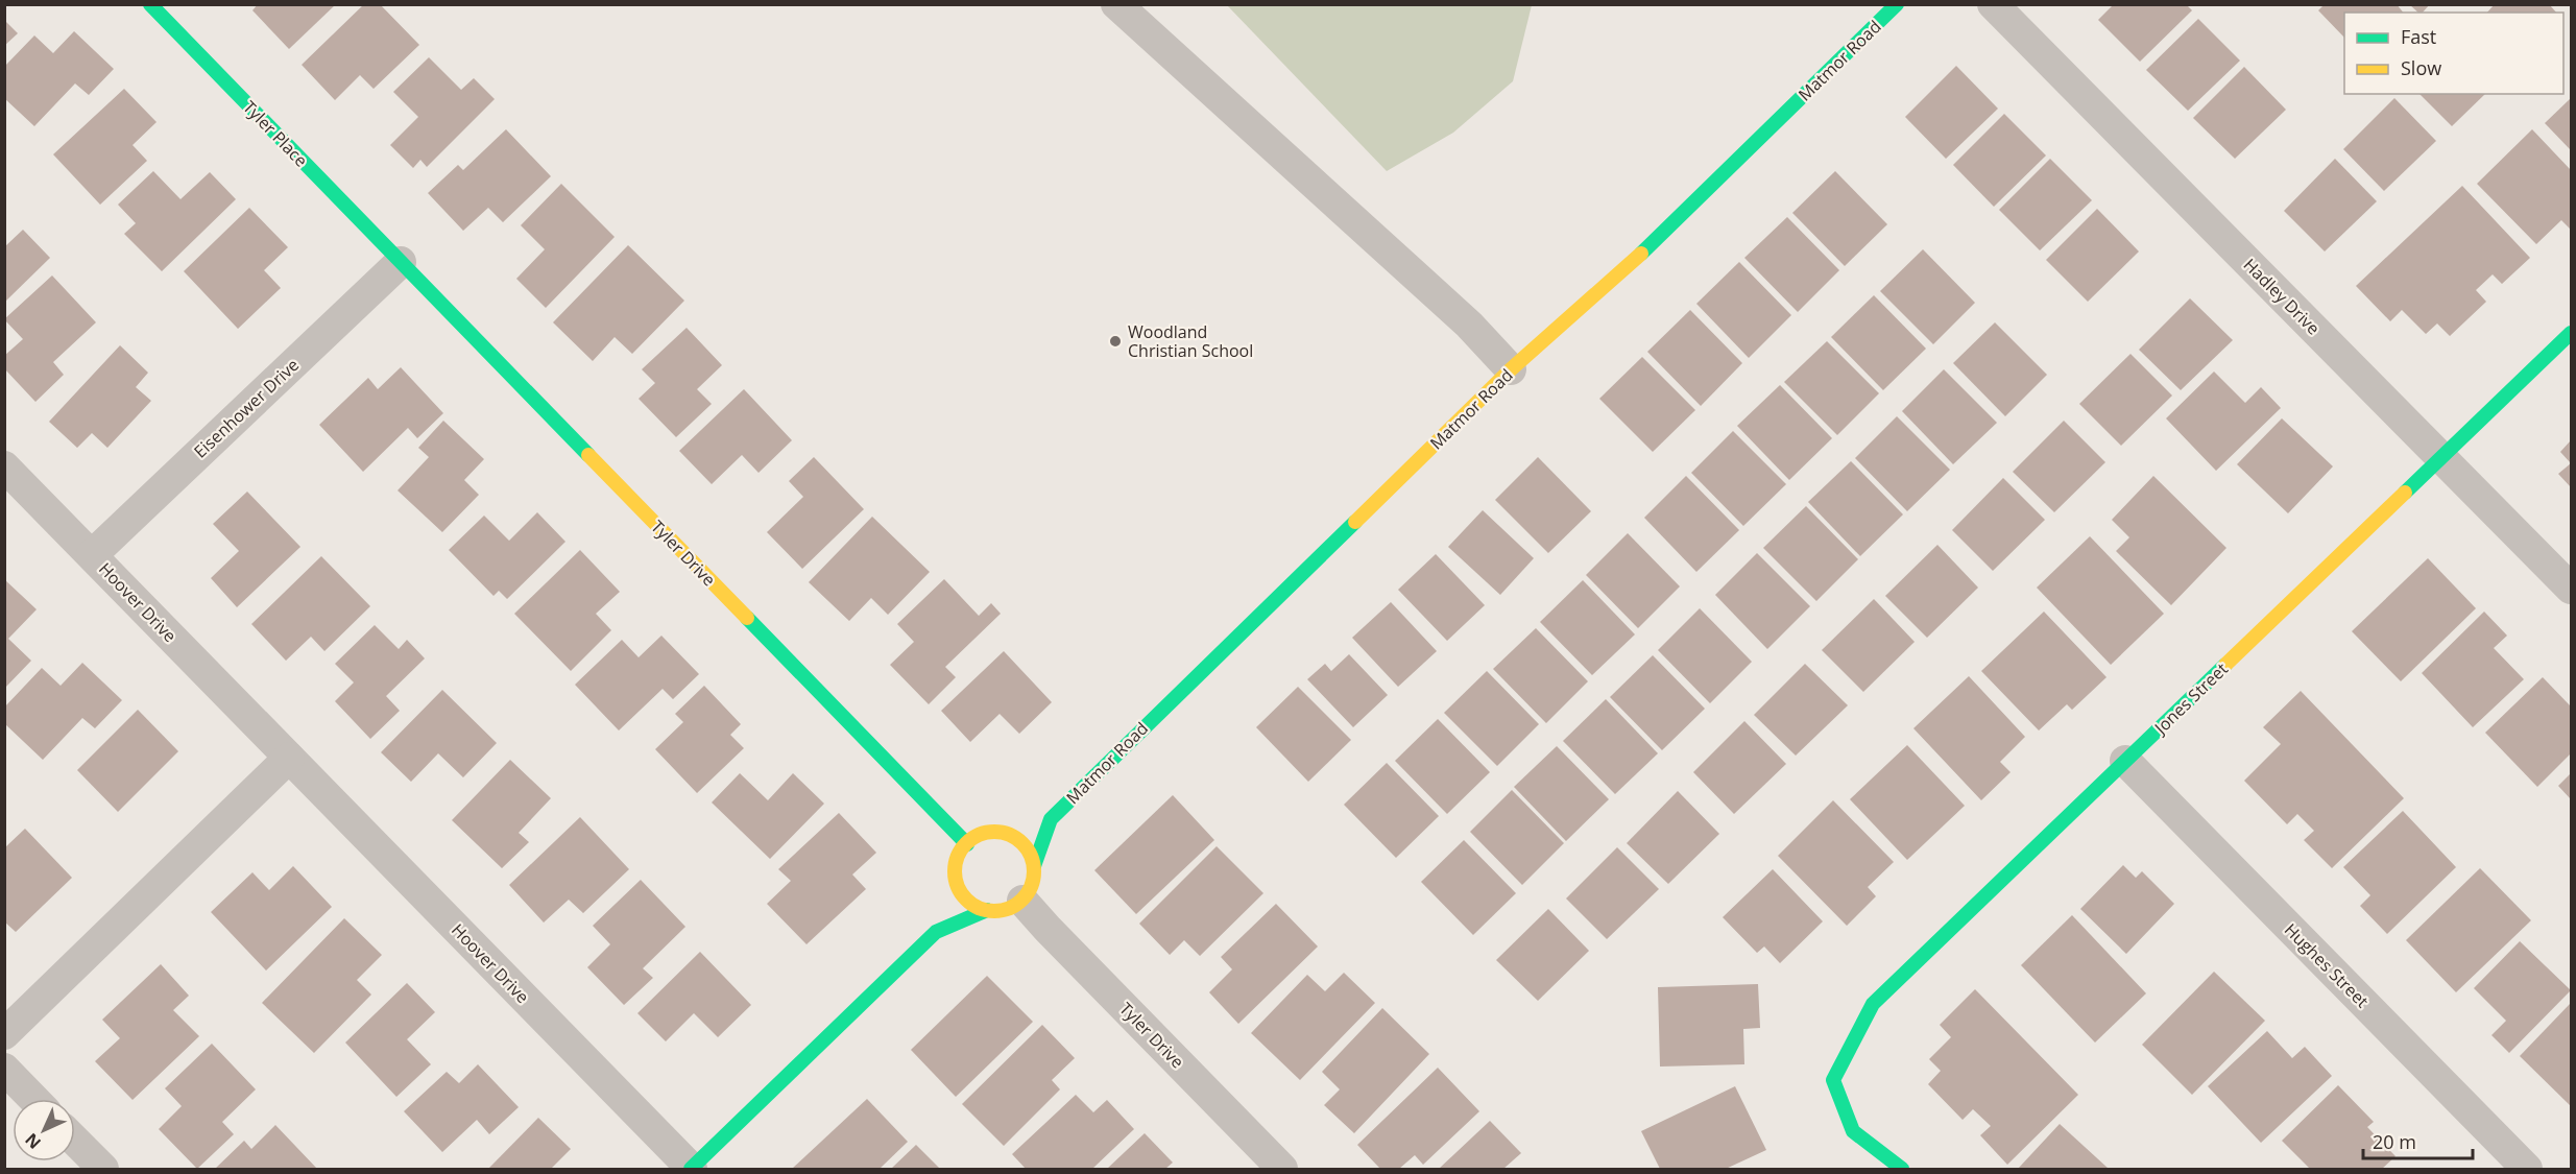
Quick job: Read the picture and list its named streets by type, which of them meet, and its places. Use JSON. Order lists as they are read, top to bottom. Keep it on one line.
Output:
{"streets":{"street":["Matmor Road","Tyler Place","Hadley Drive","Eisenhower Drive","Tyler Drive","Hoover Drive","Jones Street","Hughes Street"]},"crossings":[["Matmor Road","Tyler Drive"],["Tyler Place","Eisenhower Drive"],["Tyler Place","Tyler Drive"],["Hadley Drive","Jones Street"],["Eisenhower Drive","Tyler Drive"],["Eisenhower Drive","Hoover Drive"],["Jones Street","Hughes Street"]],"places":["Woodland Christian School"],"legend":["Fast","Slow"],"scale_bar":"20 m","north":"bottom left"}
